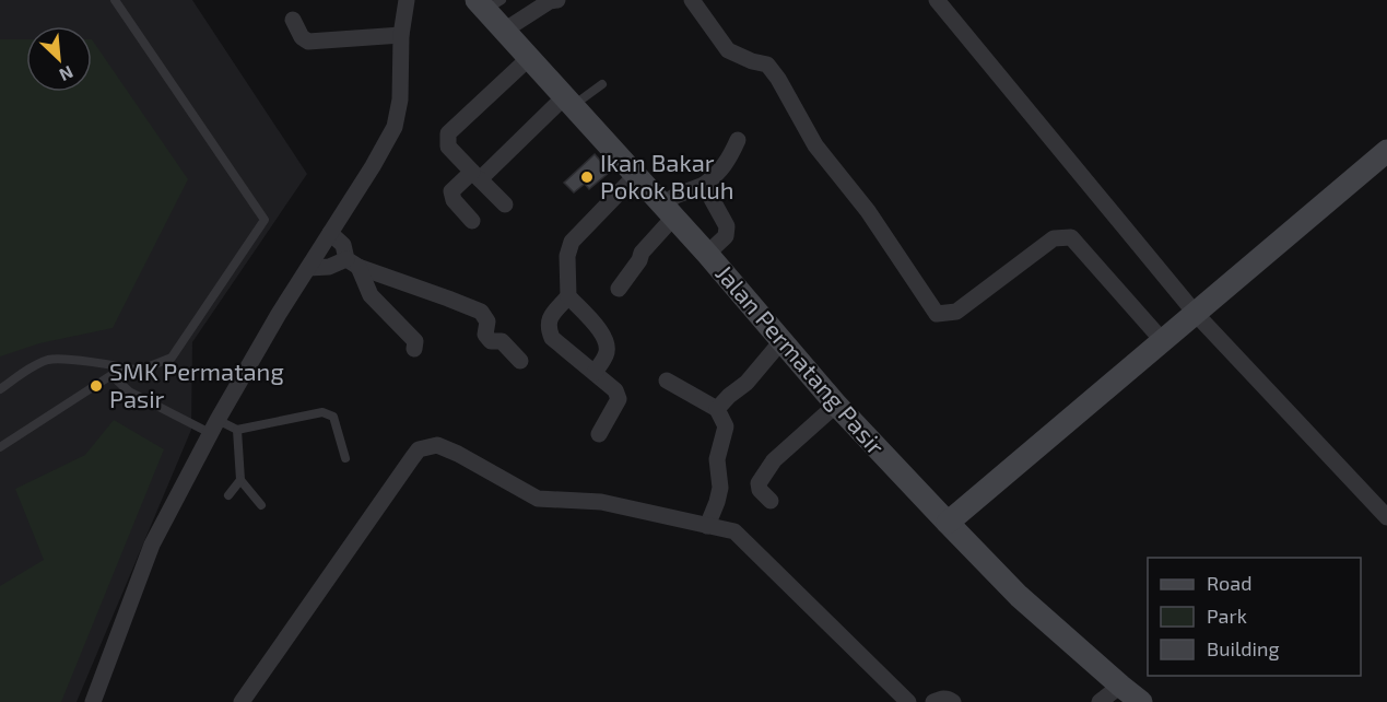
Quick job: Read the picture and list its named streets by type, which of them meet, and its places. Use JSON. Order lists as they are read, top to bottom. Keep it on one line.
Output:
{"streets":{"main road":["Jalan Permatang Pasir"]},"places":["Ikan Bakar Pokok Buluh","SMK Permatang Pasir"],"legend":["Road","Park","Building"],"north":"bottom right"}
